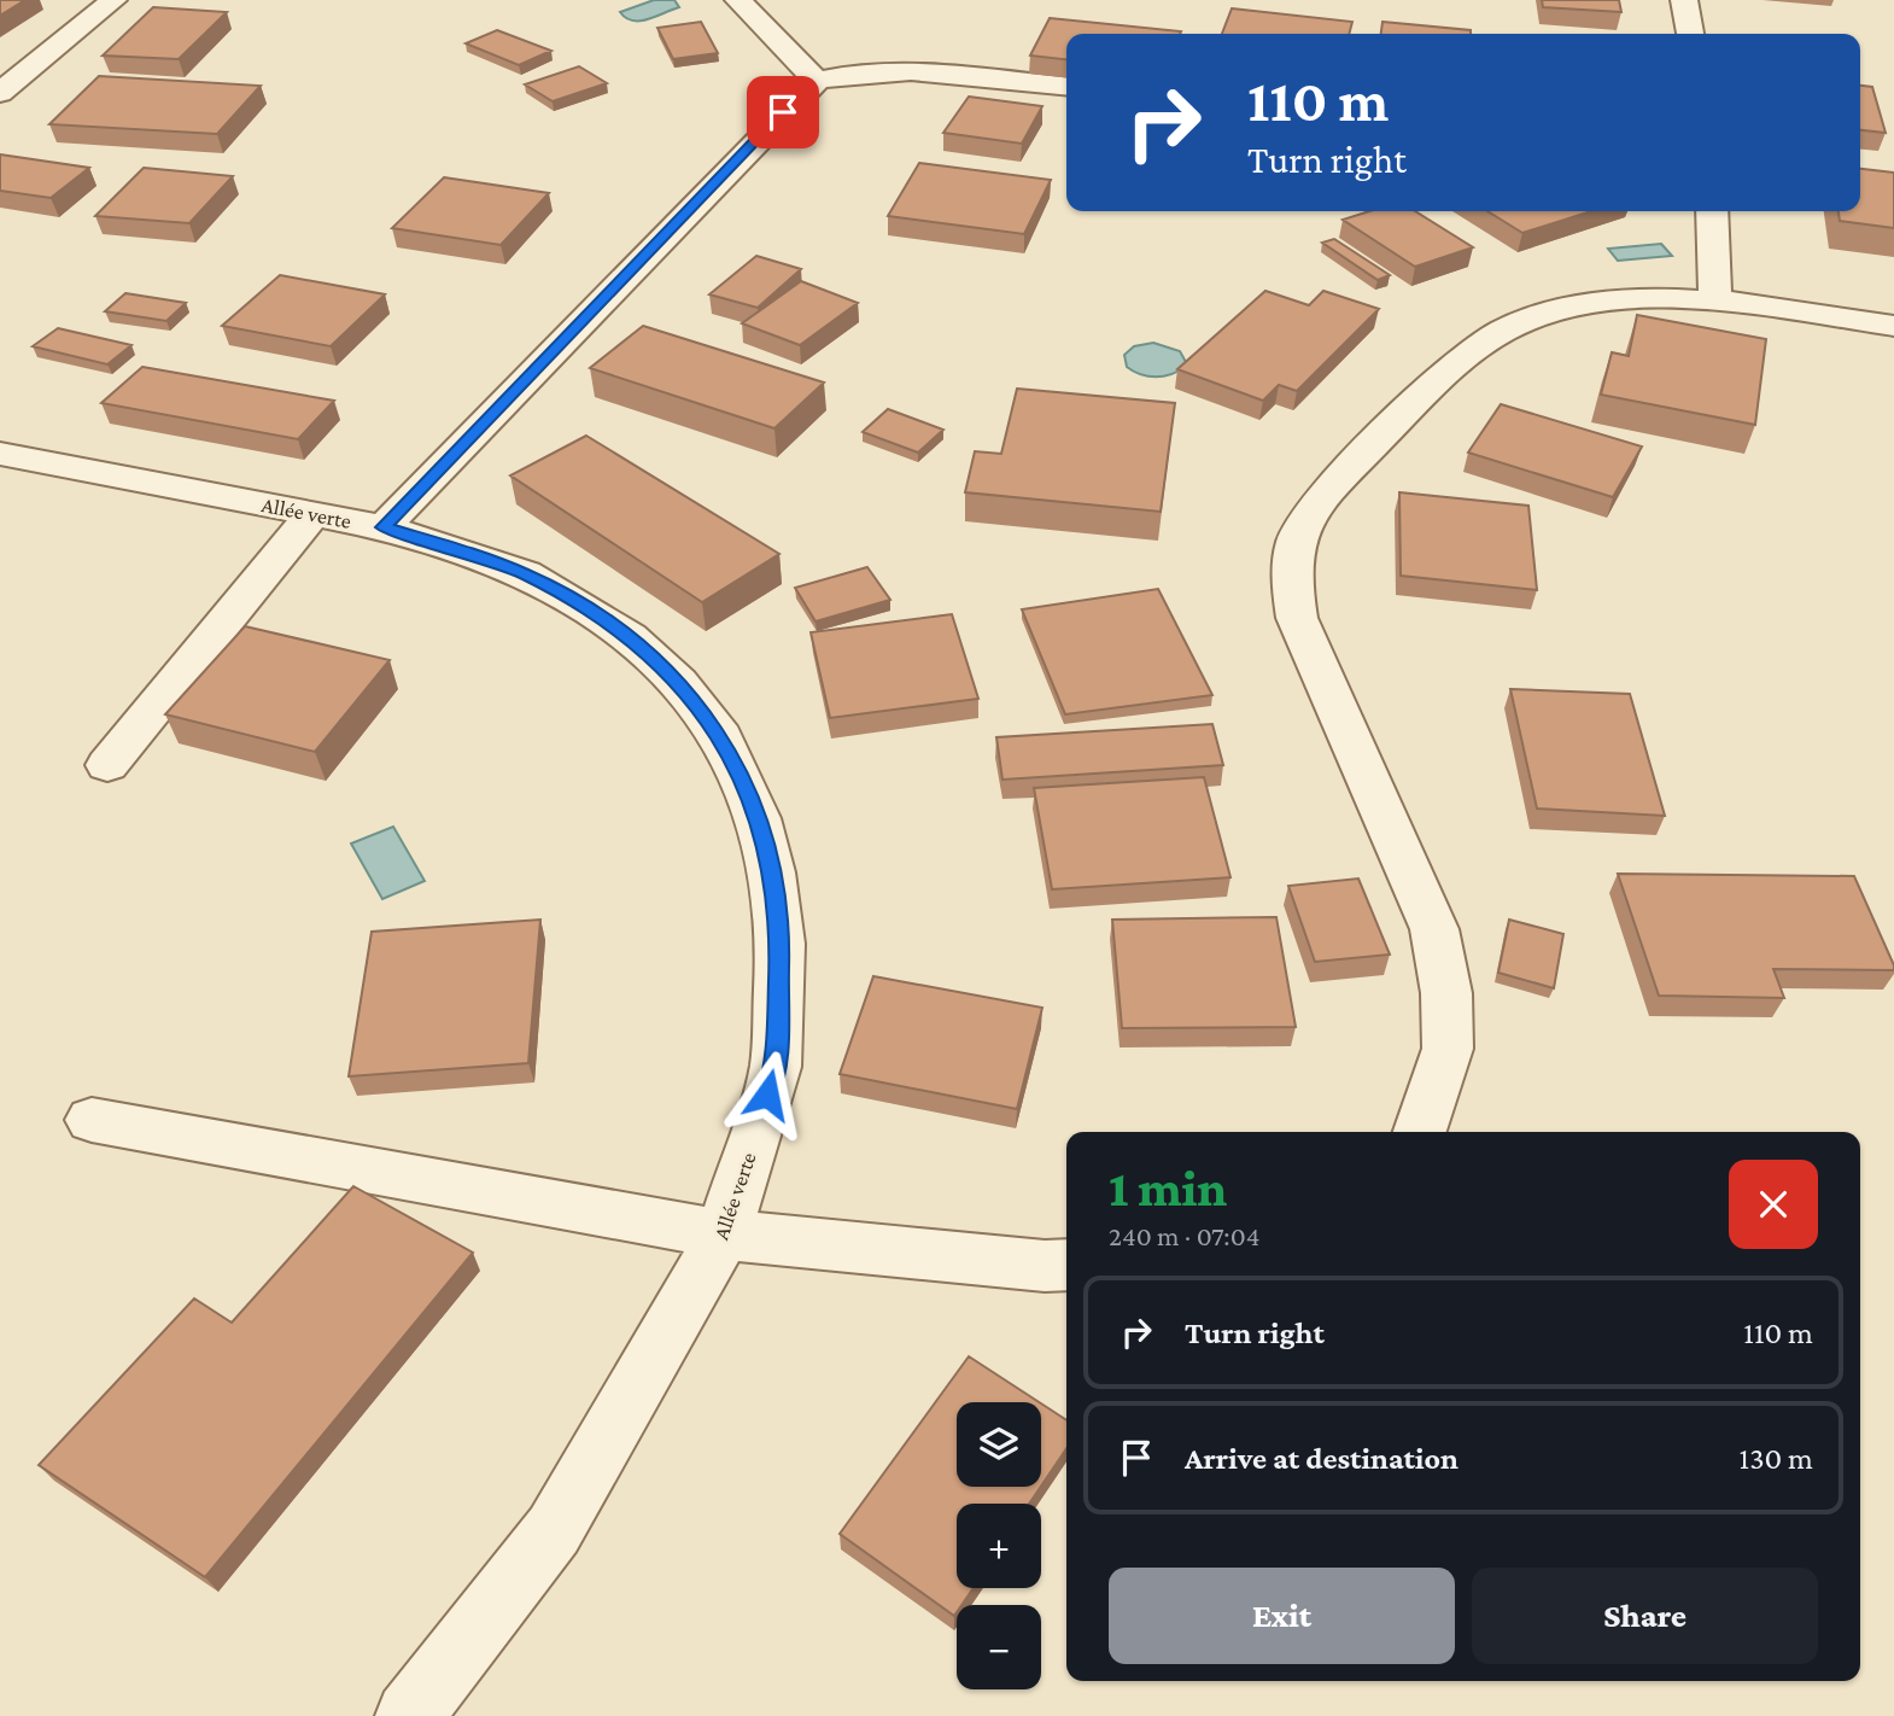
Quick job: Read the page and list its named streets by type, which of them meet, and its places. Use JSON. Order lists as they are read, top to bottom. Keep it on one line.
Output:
{"streets":{"street":["Allée verte"]},"page":{"turn":["110 m","Turn right"],"heading":["1 min","240 m · 07:04"],"list":[{"name":"Turn right","value":"110 m"},{"name":"Arrive at destination","value":"130 m"}],"map_buttons":["+","−"],"buttons":["Exit","Share"]}}
